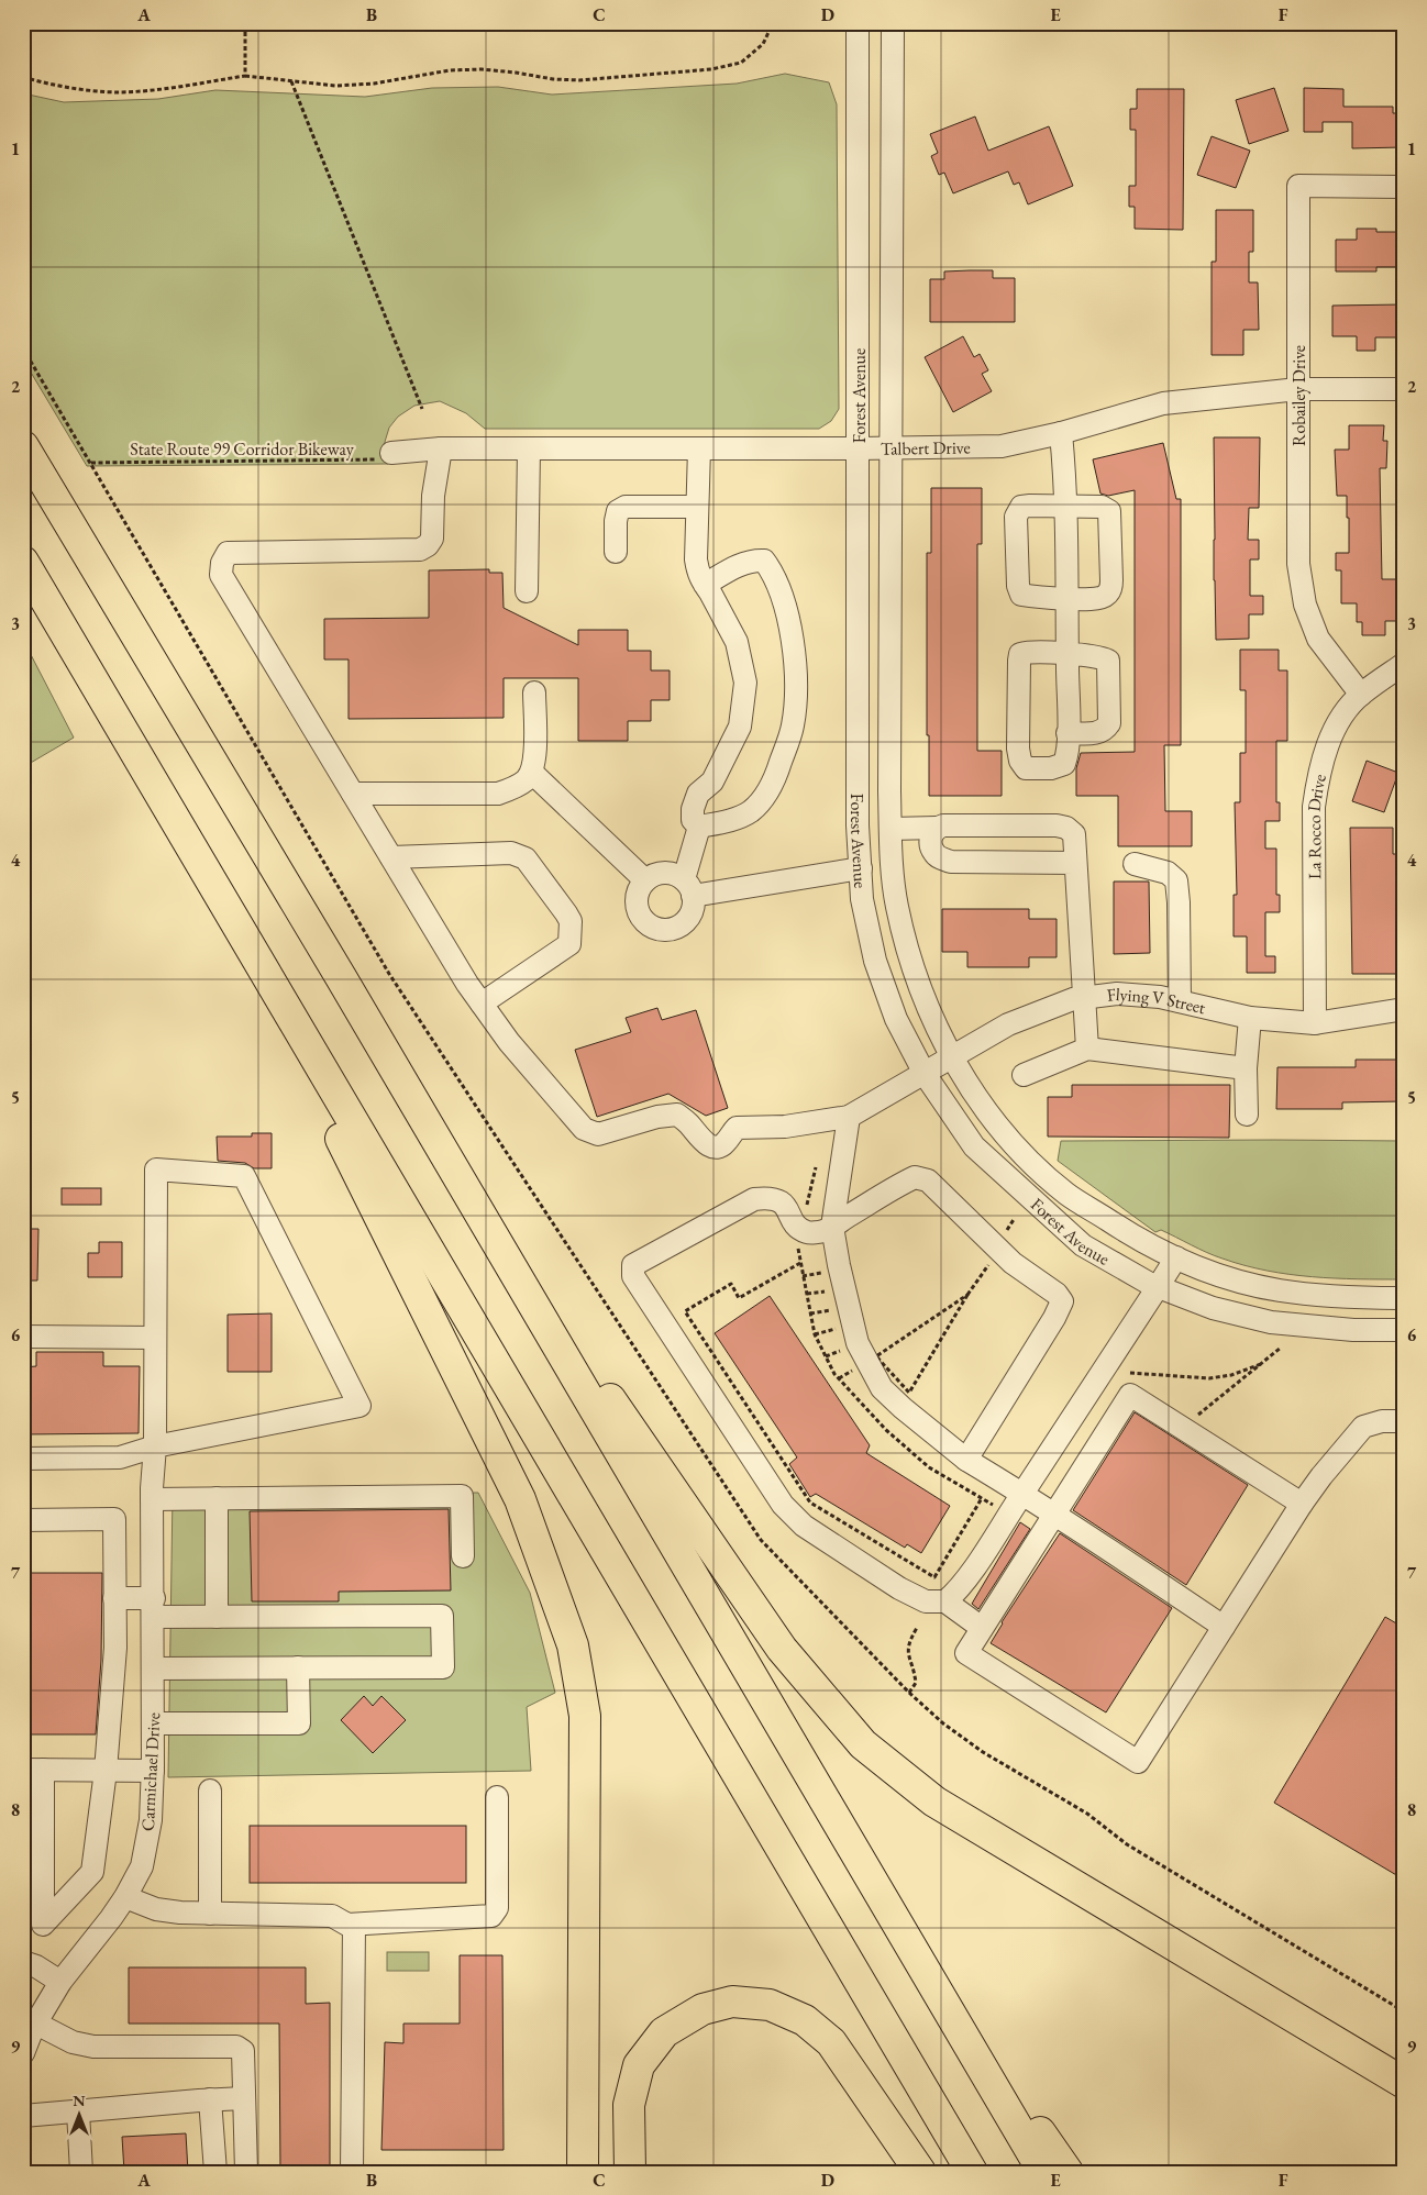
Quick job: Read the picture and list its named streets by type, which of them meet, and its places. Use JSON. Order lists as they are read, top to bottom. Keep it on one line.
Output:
{"streets":{"street":["Forest Avenue","Robailey Drive","Talbert Drive","La Rocco Drive","Flying V Street","Carmichael Drive"],"path":["State Route 99 Corridor Bikeway"]},"crossings":[["Forest Avenue","Talbert Drive"],["Forest Avenue","Flying V Street"],["Robailey Drive","Talbert Drive"],["Robailey Drive","La Rocco Drive"],["Talbert Drive","State Route 99 Corridor Bikeway"],["La Rocco Drive","Flying V Street"]],"north":"top","grid":{"columns":["A","B","C","D","E","F"],"rows":["1","2","3","4","5","6","7","8","9"]}}
